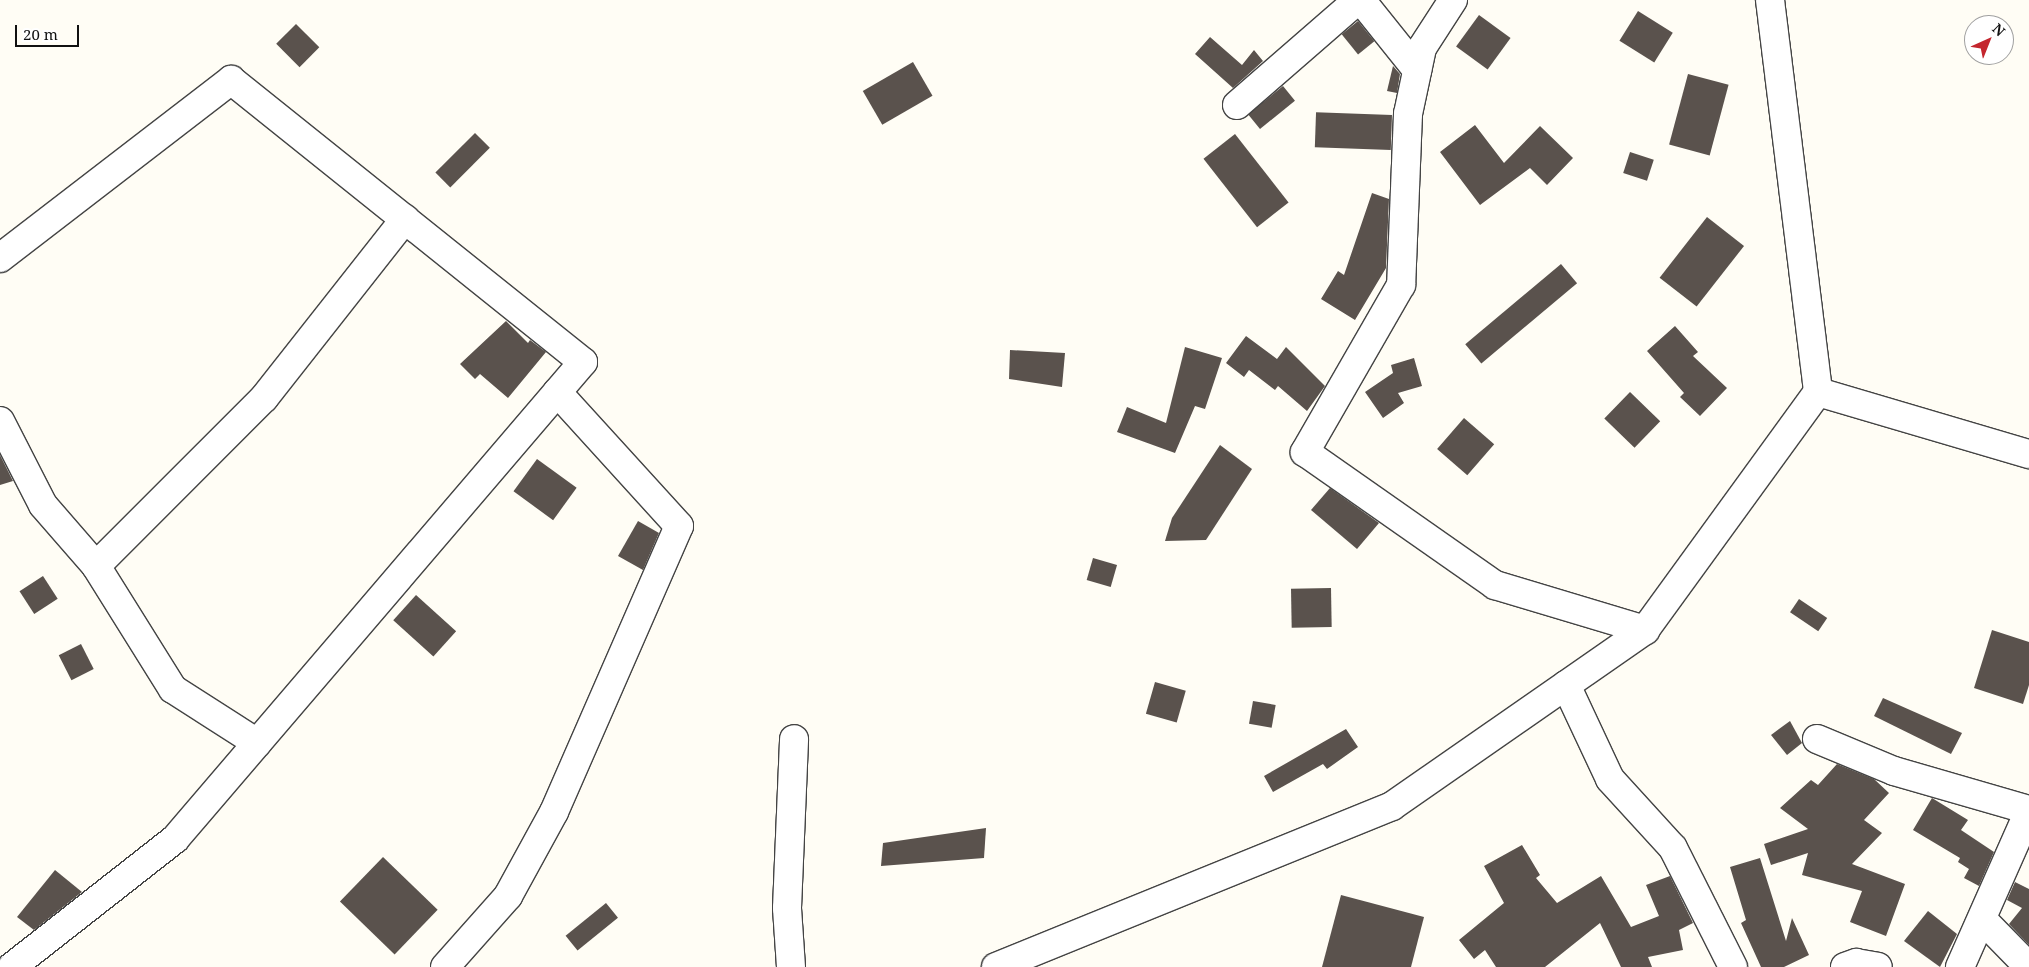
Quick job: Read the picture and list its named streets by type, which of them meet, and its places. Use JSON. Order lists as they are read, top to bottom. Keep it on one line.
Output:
{"scale_bar":"20 m","north":"top right"}
